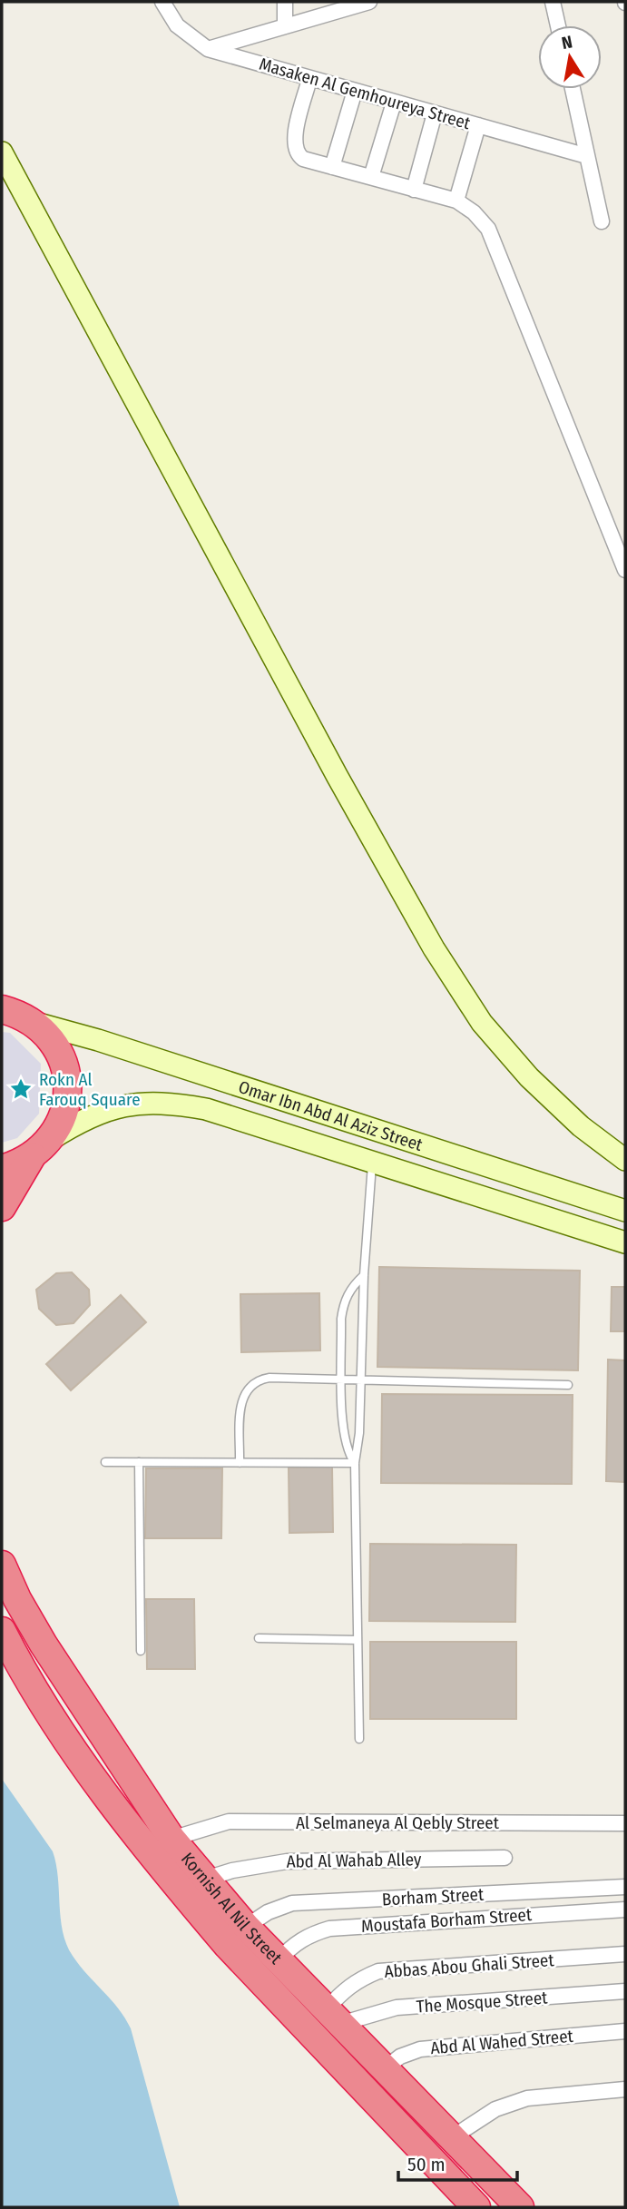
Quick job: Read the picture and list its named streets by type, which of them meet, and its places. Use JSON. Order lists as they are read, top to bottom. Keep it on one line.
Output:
{"streets":{"highway":["Kornish Al Nil Street"],"main road":["Omar Ibn Abd Al Aziz Street"],"street":["Masaken Al Gemhoureya Street","Al Selmaneya Al Qebly Street","Abd Al Wahab Alley","Borham Street","Moustafa Borham Street","Abbas Abou Ghali Street","The Mosque Street","Abd Al Wahed Street"]},"crossings":[["Al Selmaneya Al Qebly Street","Kornish Al Nil Street"],["Abd Al Wahab Alley","Kornish Al Nil Street"],["Borham Street","Kornish Al Nil Street"],["Kornish Al Nil Street","Moustafa Borham Street"],["Kornish Al Nil Street","Abbas Abou Ghali Street"],["Kornish Al Nil Street","The Mosque Street"],["Kornish Al Nil Street","Abd Al Wahed Street"],["Abbas Abou Ghali Street","The Mosque Street"]],"places":{"place":["Rokn Al Farouq Square"]},"scale_bar":"50 m","north":"top"}
